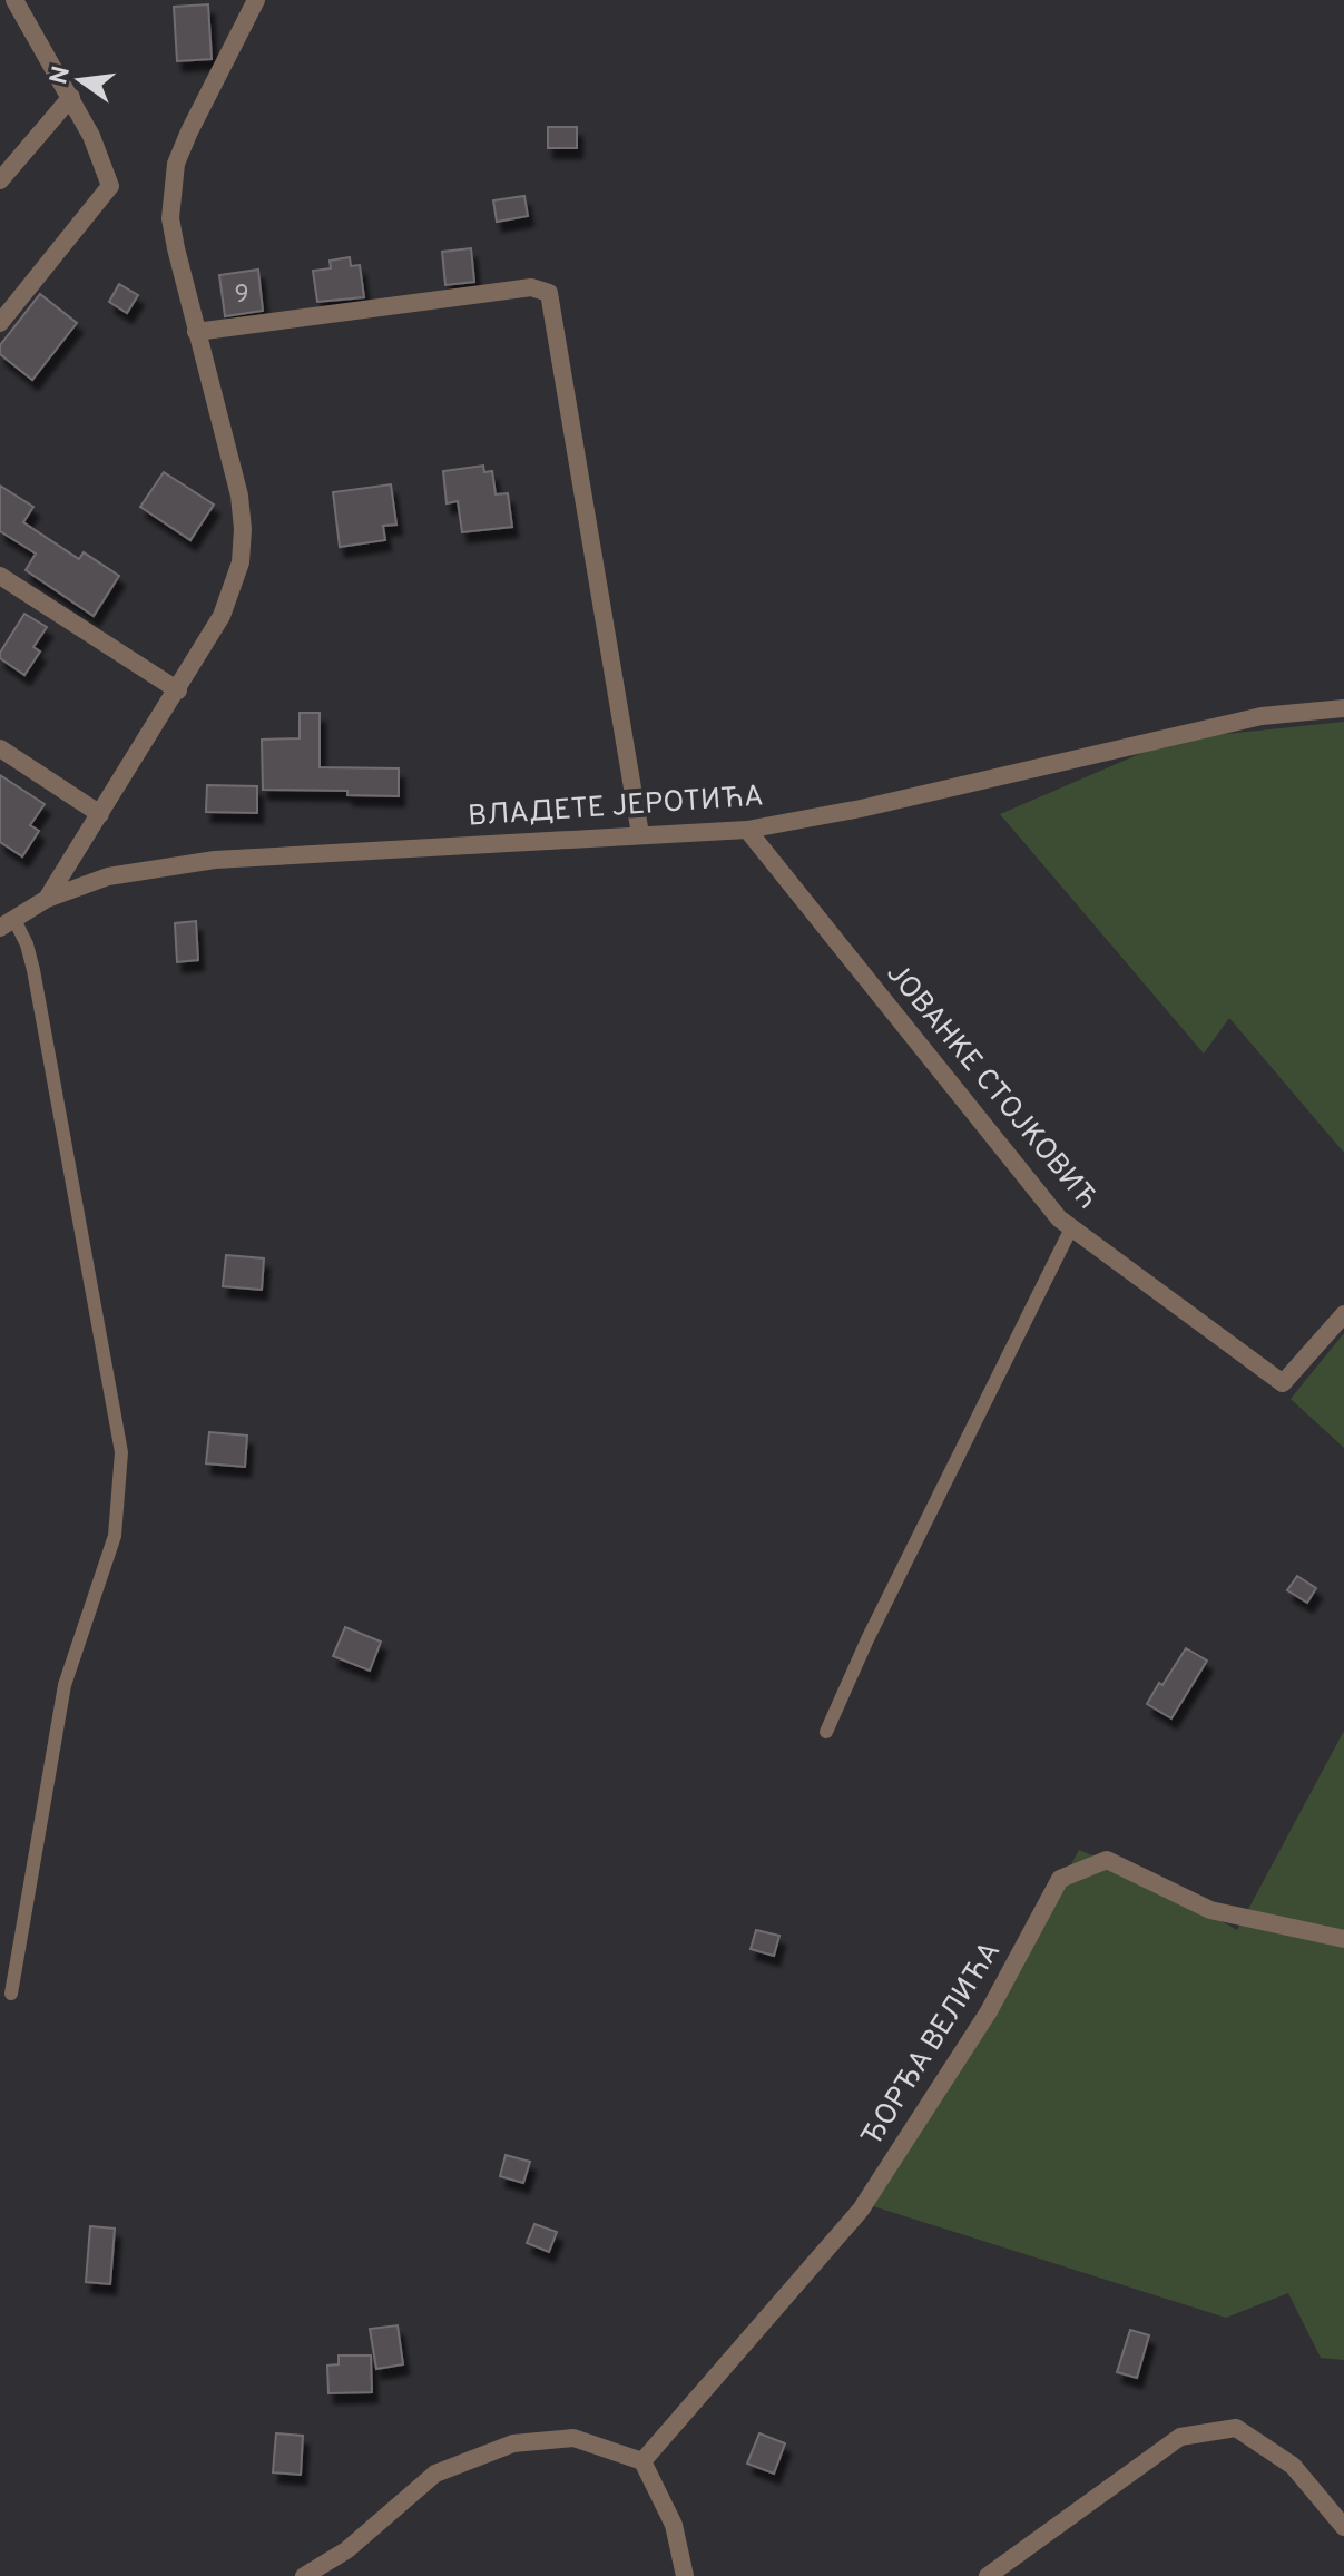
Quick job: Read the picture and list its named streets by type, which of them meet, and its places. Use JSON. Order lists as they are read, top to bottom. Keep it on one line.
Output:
{"streets":{"street":["ВЛАДЕТЕ ЈЕРОТИЋА","ЈОВАНКЕ СТОЈКОВИЋ","ЂОРЂА ВЕЛИЋА"]},"crossings":[["ВЛАДЕТЕ ЈЕРОТИЋА","ЈОВАНКЕ СТОЈКОВИЋ"]],"house_numbers":["9"],"north":"left"}
